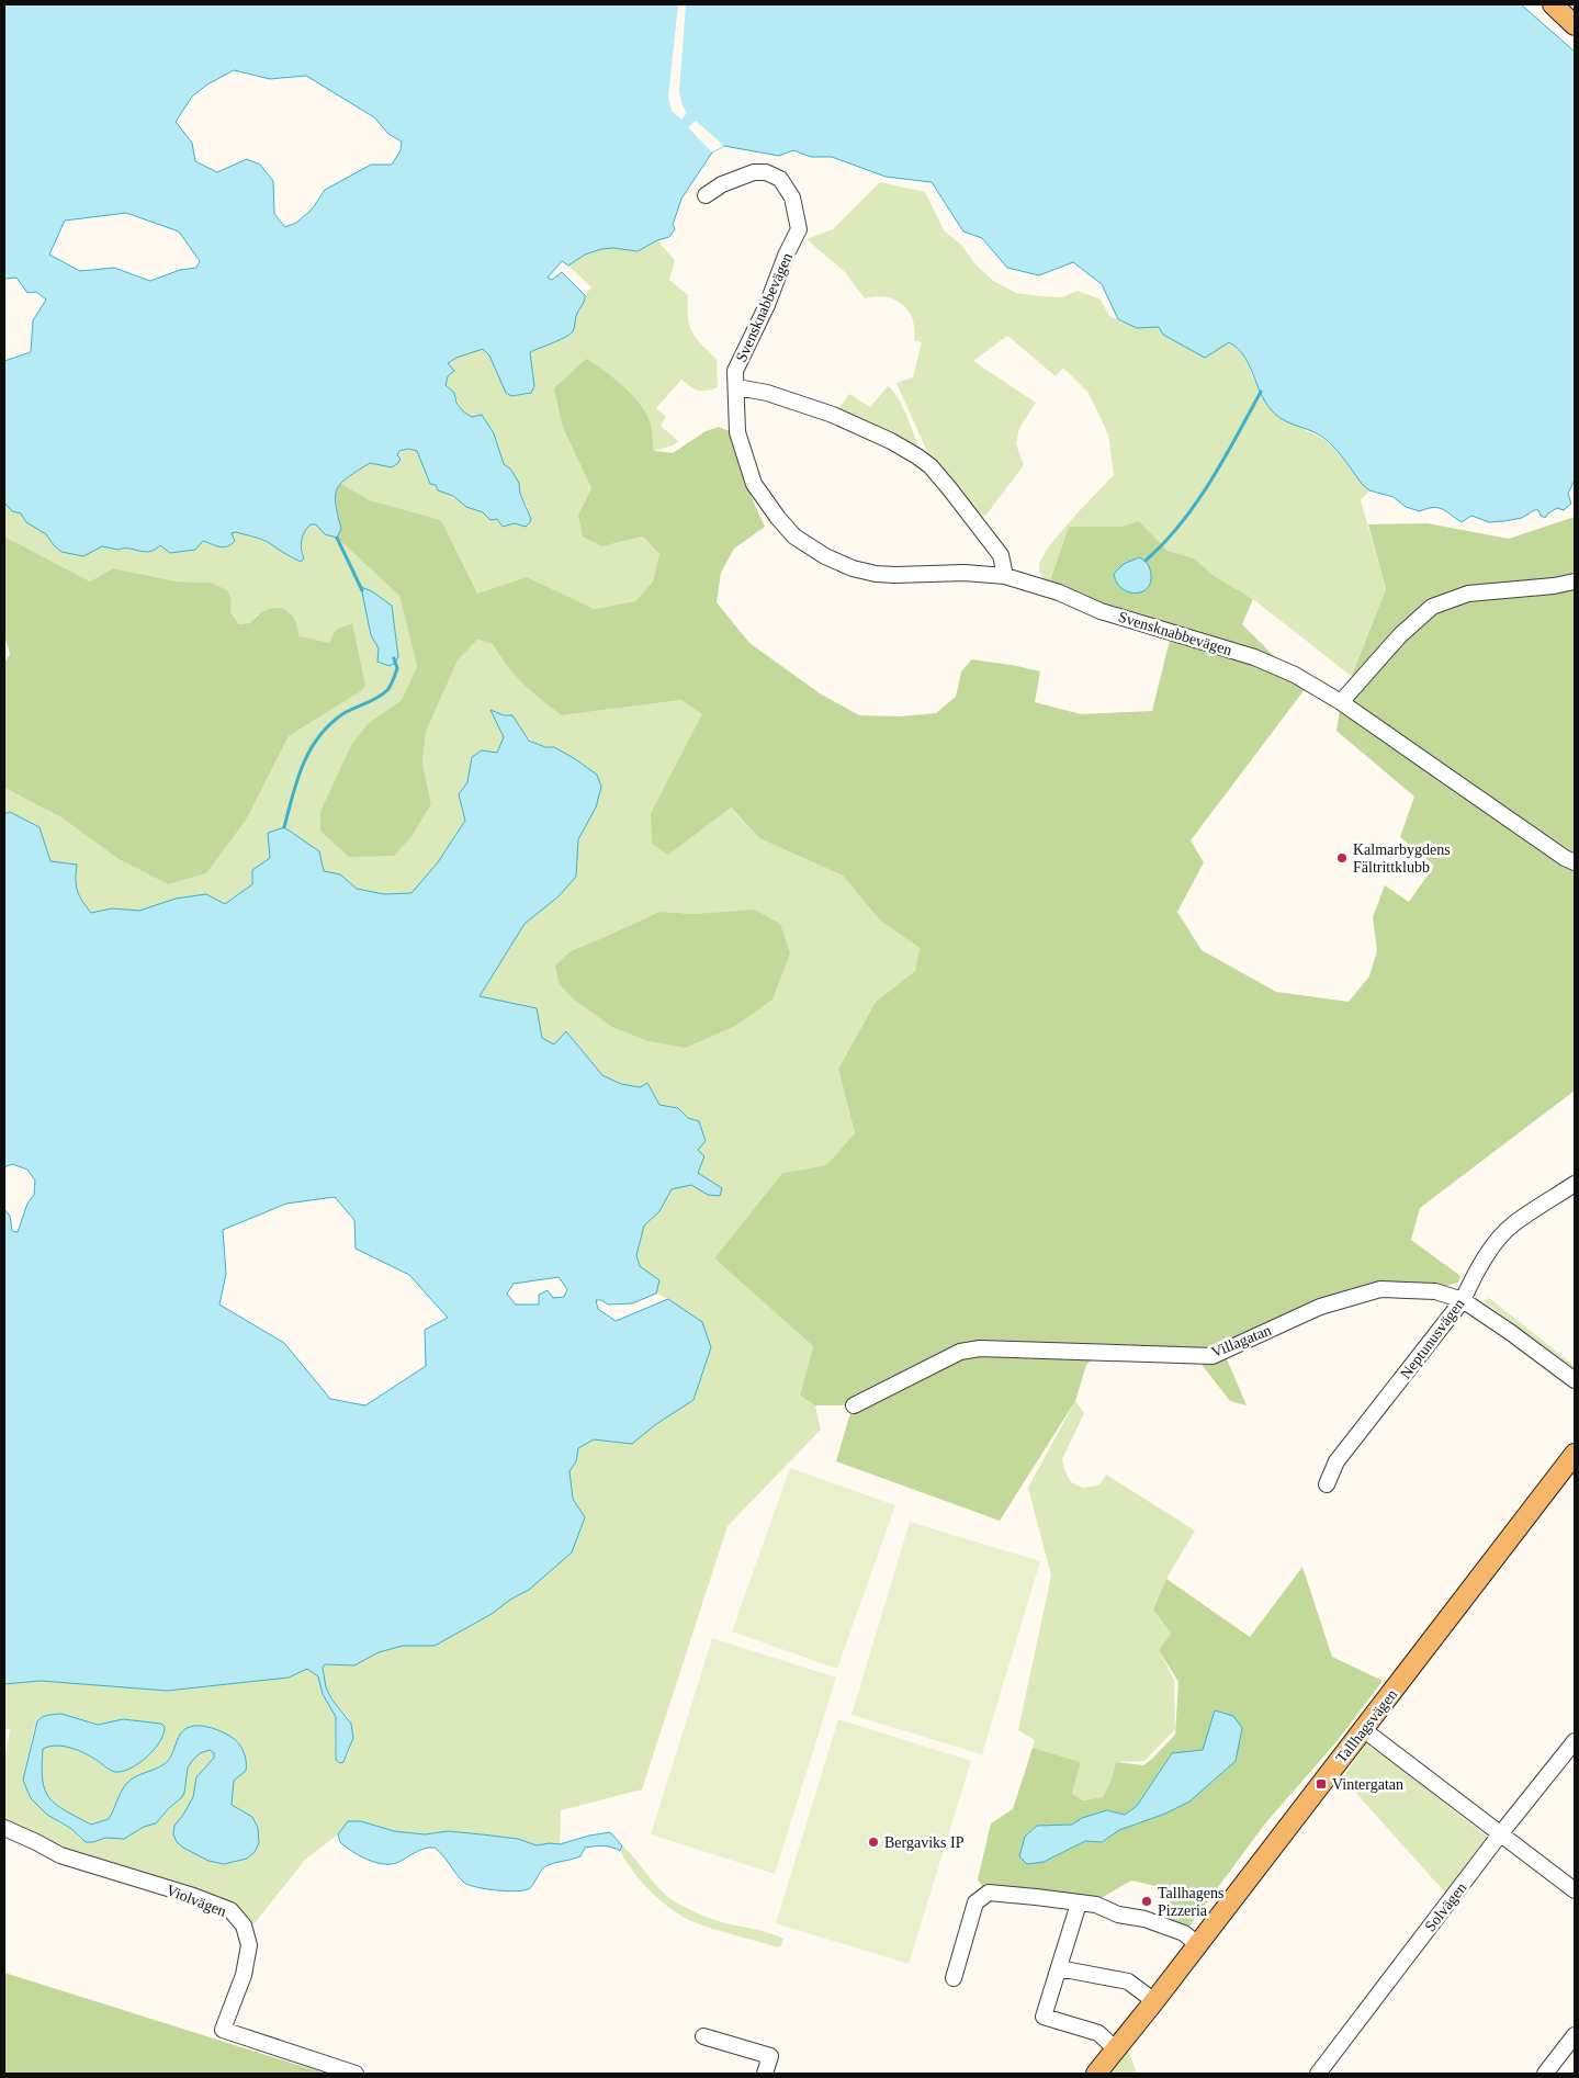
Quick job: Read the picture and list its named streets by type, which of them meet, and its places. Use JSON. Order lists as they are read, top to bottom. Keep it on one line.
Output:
{"streets":{"main road":["Tallhagsvägen"],"street":["Svensknabbevägen","Neptunusvägen","Villagatan","Violvägen","Solvägen"]},"crossings":[["Neptunusvägen","Villagatan"]],"places":{"other":["Kalmarbygdens Fältrittklubb","Bergaviks IP","Tallhagens Pizzeria"],"transit":["Vintergatan"]}}
